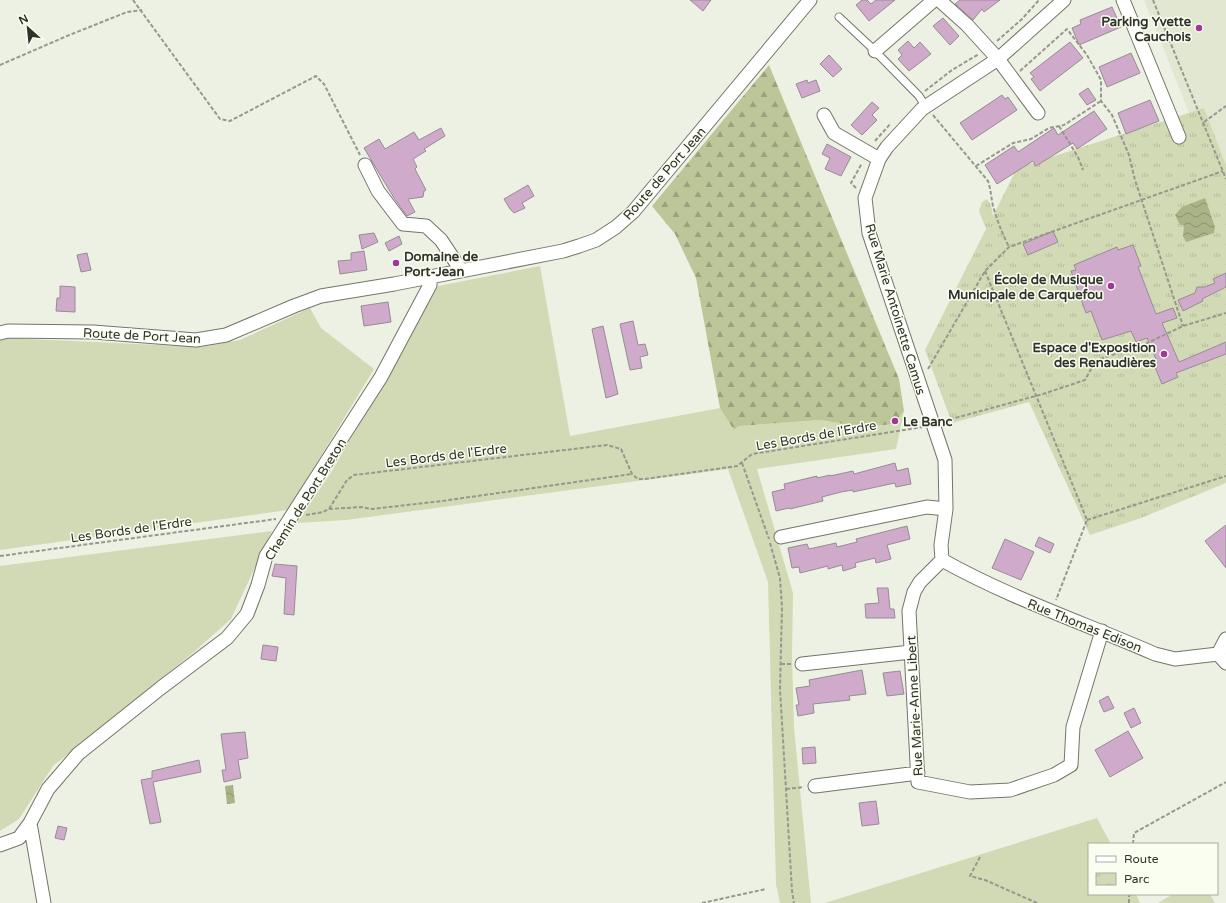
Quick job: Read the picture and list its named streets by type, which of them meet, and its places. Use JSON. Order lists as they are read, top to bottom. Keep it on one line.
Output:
{"streets":{"street":["Route de Port Jean","Rue Marie Antoinette Camus","Chemin de Port Breton","Rue Thomas Edison","Rue Marie-Anne Libert"],"path":["Les Bords de l'Erdre"]},"crossings":[["Route de Port Jean","Chemin de Port Breton"],["Rue Marie Antoinette Camus","Les Bords de l'Erdre"],["Rue Marie Antoinette Camus","Rue Thomas Edison"],["Rue Marie Antoinette Camus","Rue Marie-Anne Libert"],["Les Bords de l'Erdre","Chemin de Port Breton"],["Rue Thomas Edison","Rue Marie-Anne Libert"]],"places":["Parking Yvette Cauchois","Domaine de Port-Jean","École de Musique Municipale de Carquefou","Espace d'Exposition des Renaudières","Le Banc"],"legend":["Route","Parc"],"north":"top left"}
